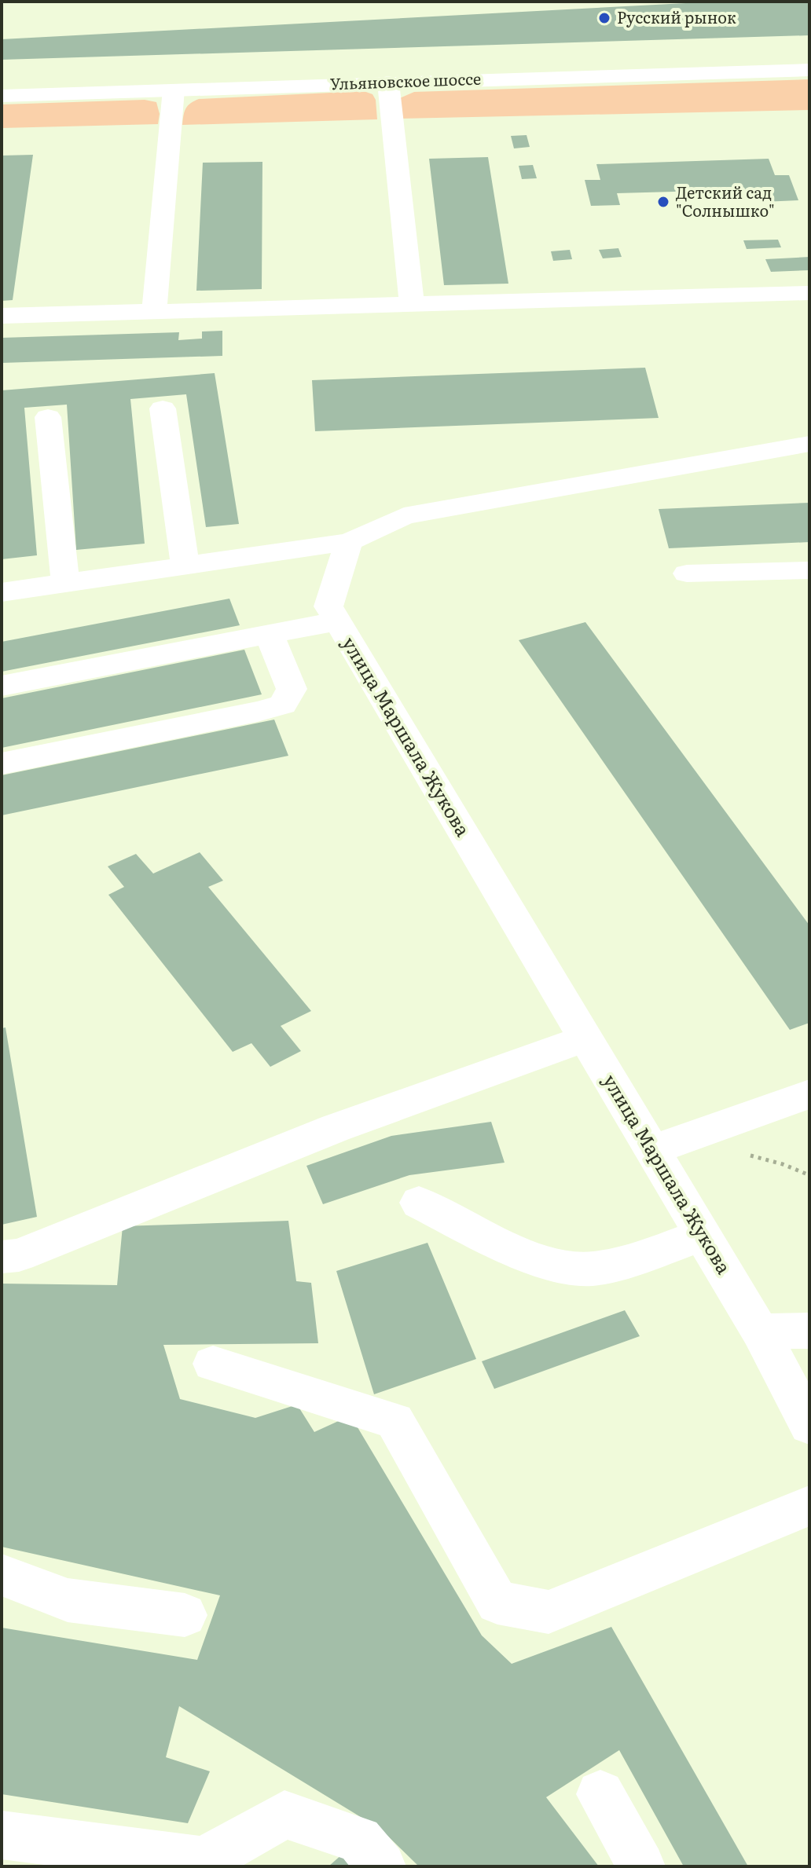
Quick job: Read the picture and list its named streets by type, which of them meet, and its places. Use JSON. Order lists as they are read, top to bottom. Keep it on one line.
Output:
{"streets":{"street":["Ульяновское шоссе","улица Маршала Жукова"]},"places":["Русский рынок","Детский сад \"Солнышко\""]}
